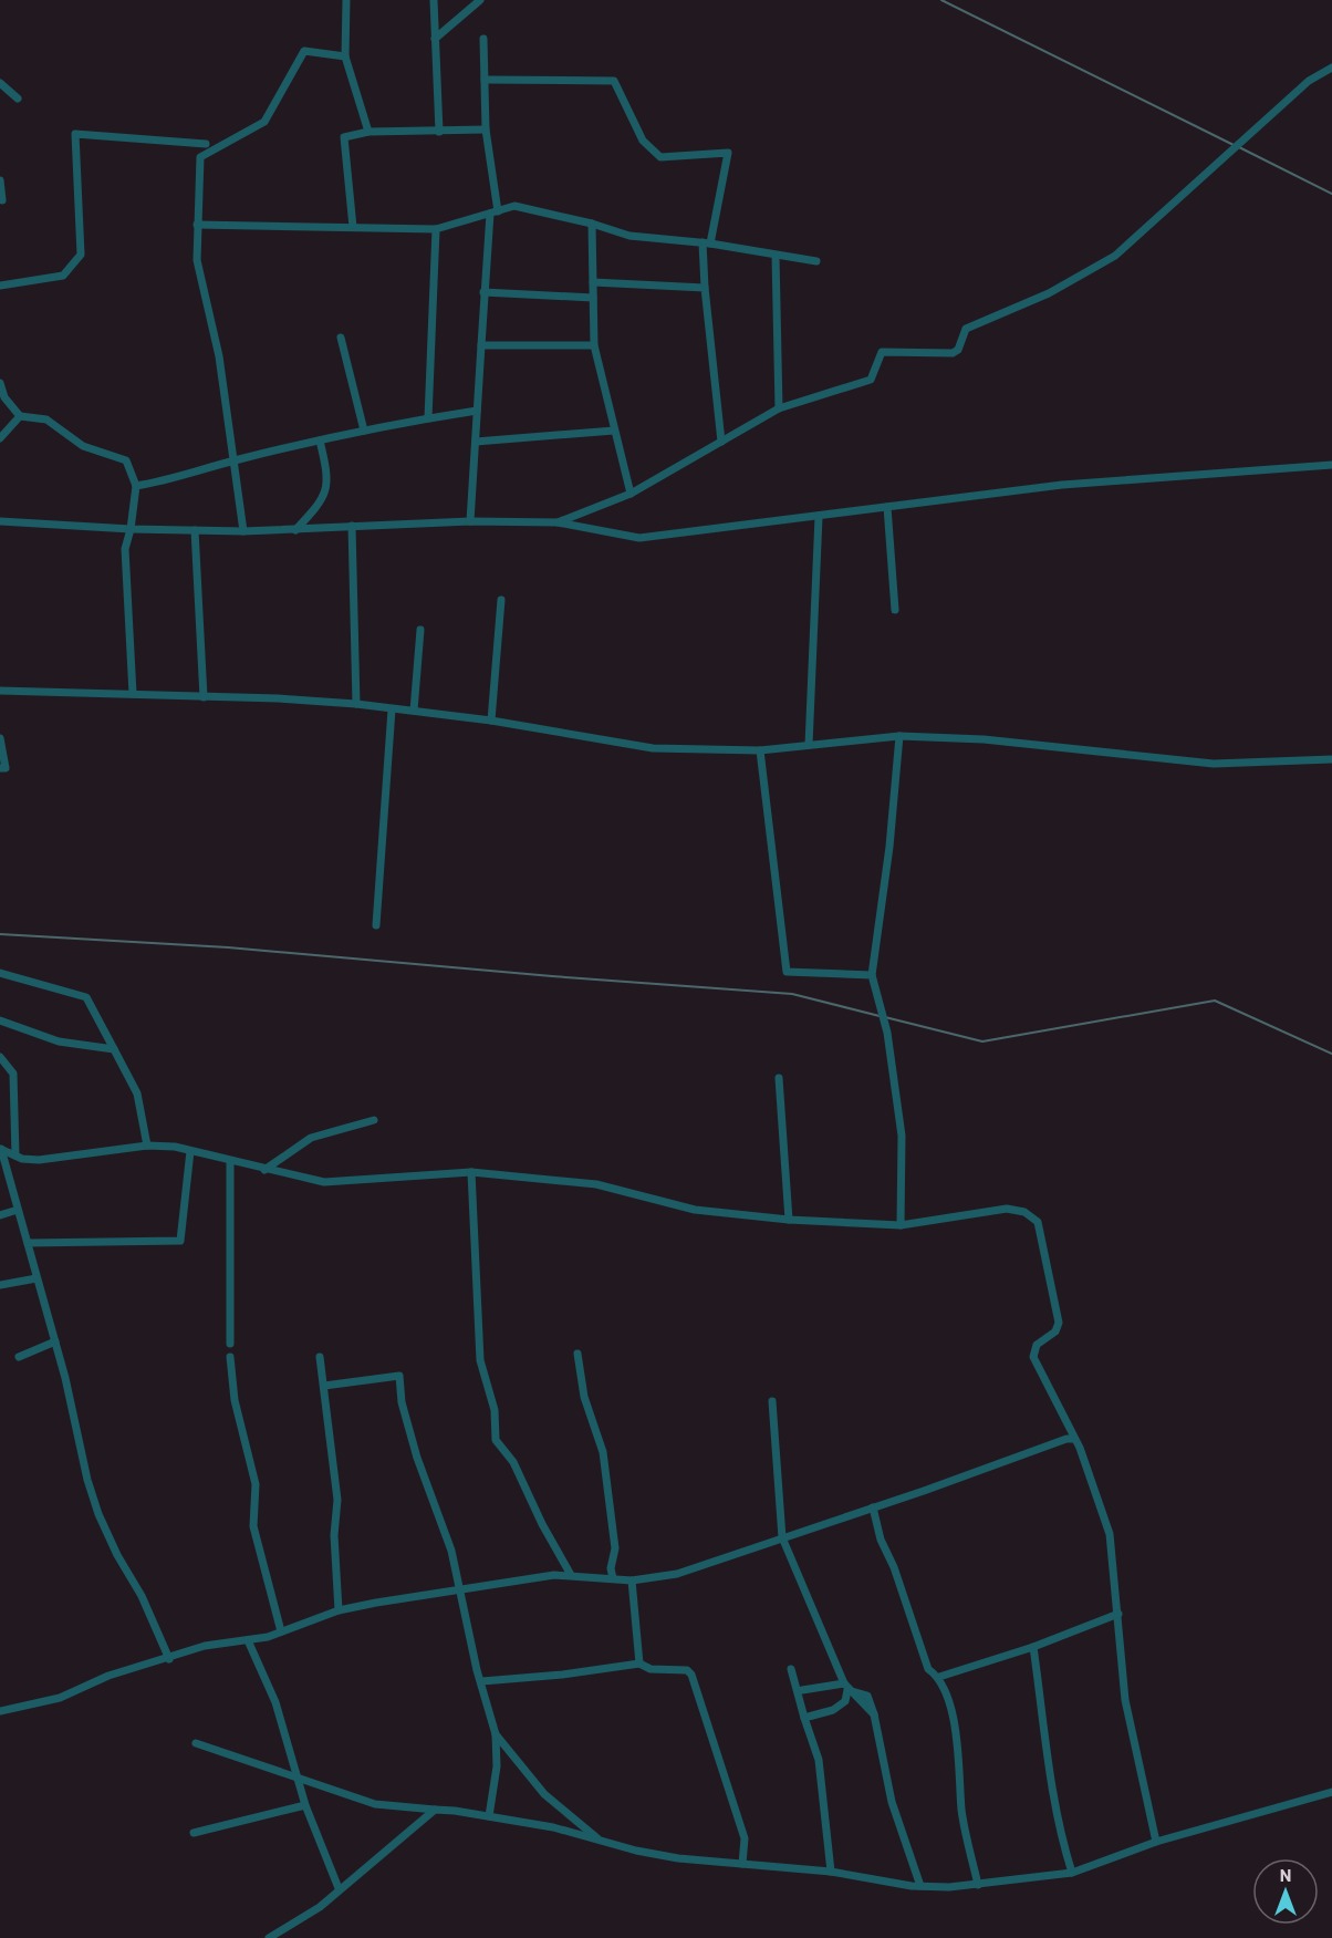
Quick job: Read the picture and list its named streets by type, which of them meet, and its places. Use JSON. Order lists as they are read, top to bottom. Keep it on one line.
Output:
{"north":"top"}
